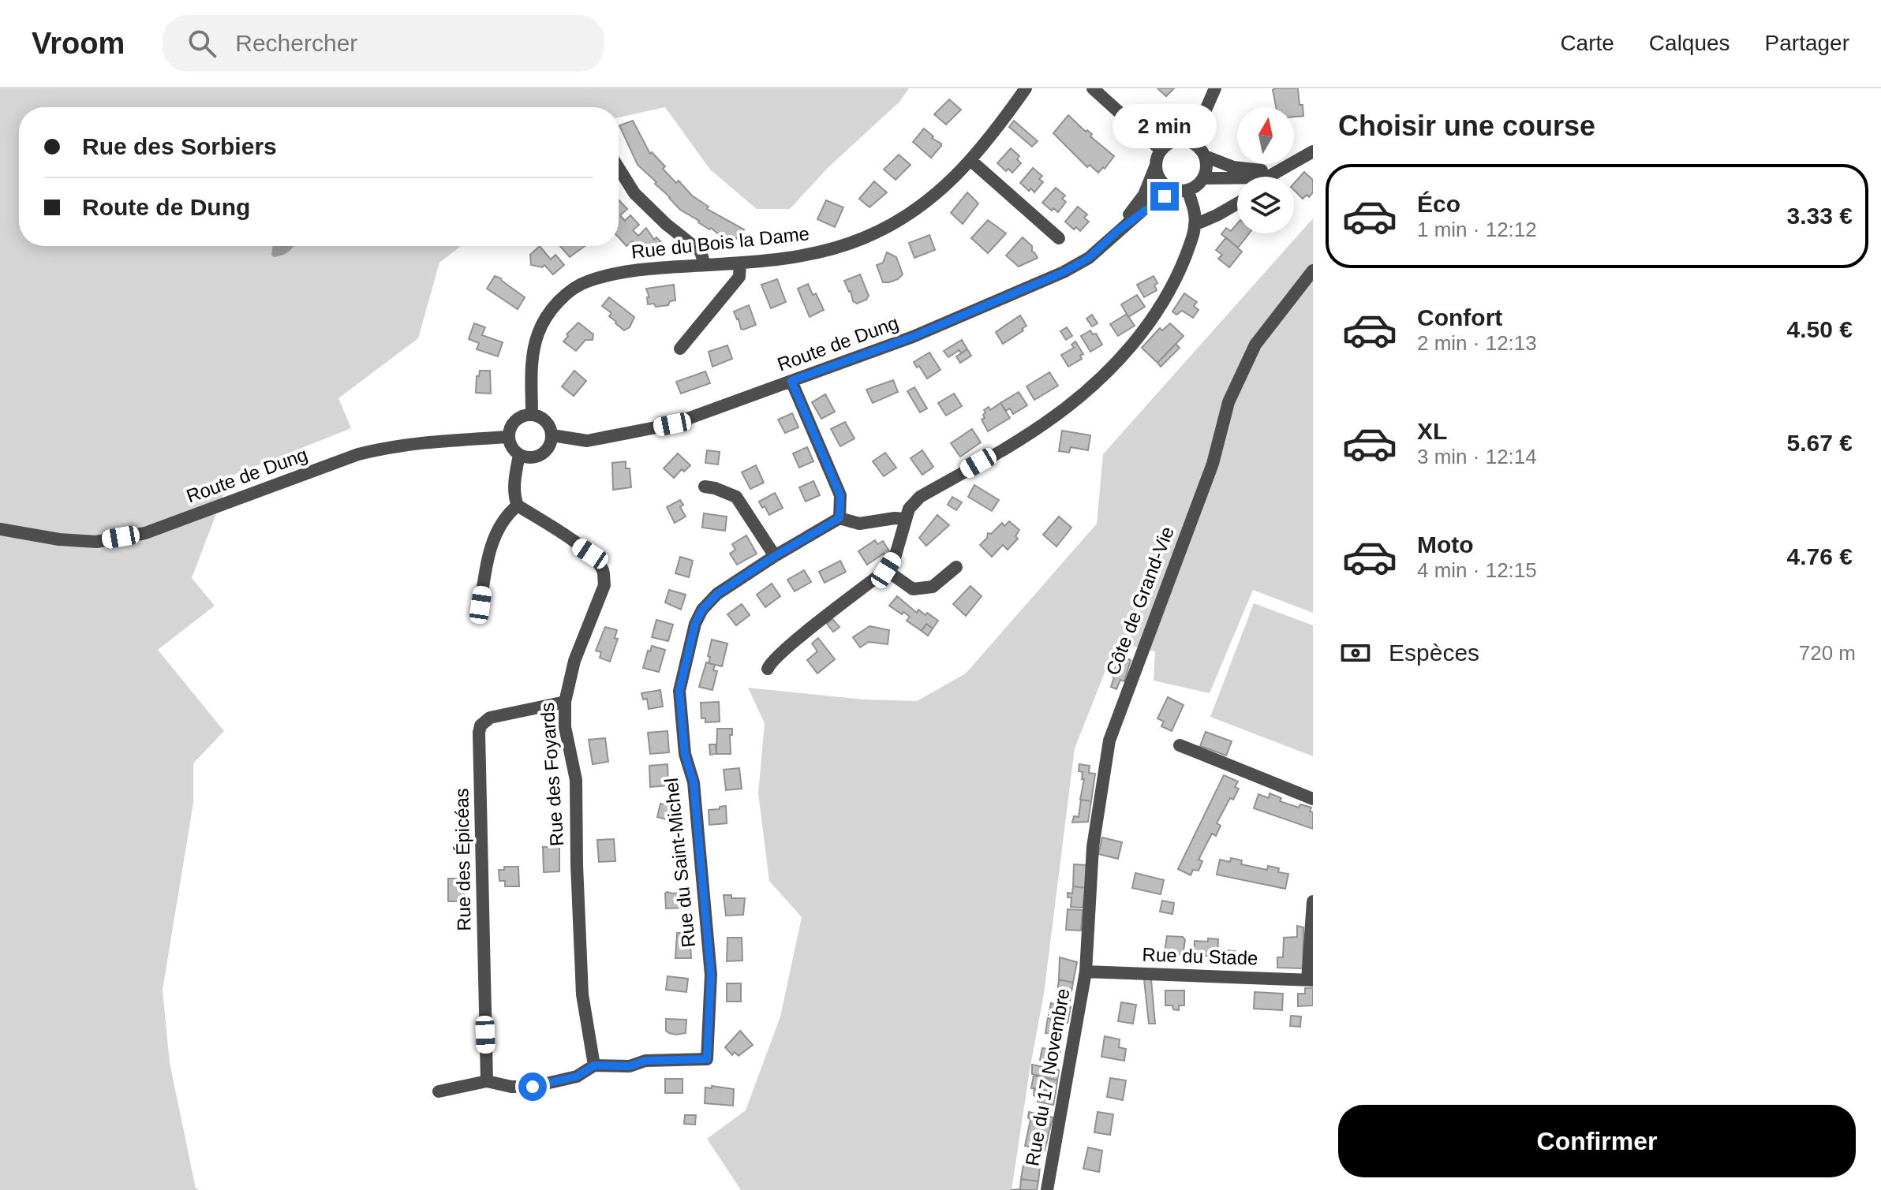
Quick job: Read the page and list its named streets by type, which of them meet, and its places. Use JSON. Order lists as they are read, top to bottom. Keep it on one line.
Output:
{"streets":{"street":["Rue du Bois la Dame","Route de Dung","Côte de Grand-Vie","Rue des Foyards","Rue des Épicéas","Rue du Saint-Michel","Rue du Stade","Rue du 17 Novembre"]},"crossings":[["Rue du Bois la Dame","Route de Dung"],["Côte de Grand-Vie","Rue du Stade"],["Côte de Grand-Vie","Rue du 17 Novembre"],["Rue des Foyards","Rue des Épicéas"],["Rue des Foyards","Rue du Saint-Michel"],["Rue du Stade","Rue du 17 Novembre"]],"north":"top","page":{"header":"Vroom","search":"Rechercher","nav":["Carte","Calques","Partager"],"heading":"Choisir une course","bubble":"2 min","banner":["Rue des Sorbiers","Route de Dung"],"list":[{"name":"Éco","note":"1 min · 12:12","value":"3.33 €"},{"name":"Confort","note":"2 min · 12:13","value":"4.50 €"},{"name":"XL","note":"3 min · 12:14","value":"5.67 €"},{"name":"Moto","note":"4 min · 12:15","value":"4.76 €"}],"pay":["Espèces","720 m"],"buttons":"Confirmer"}}
